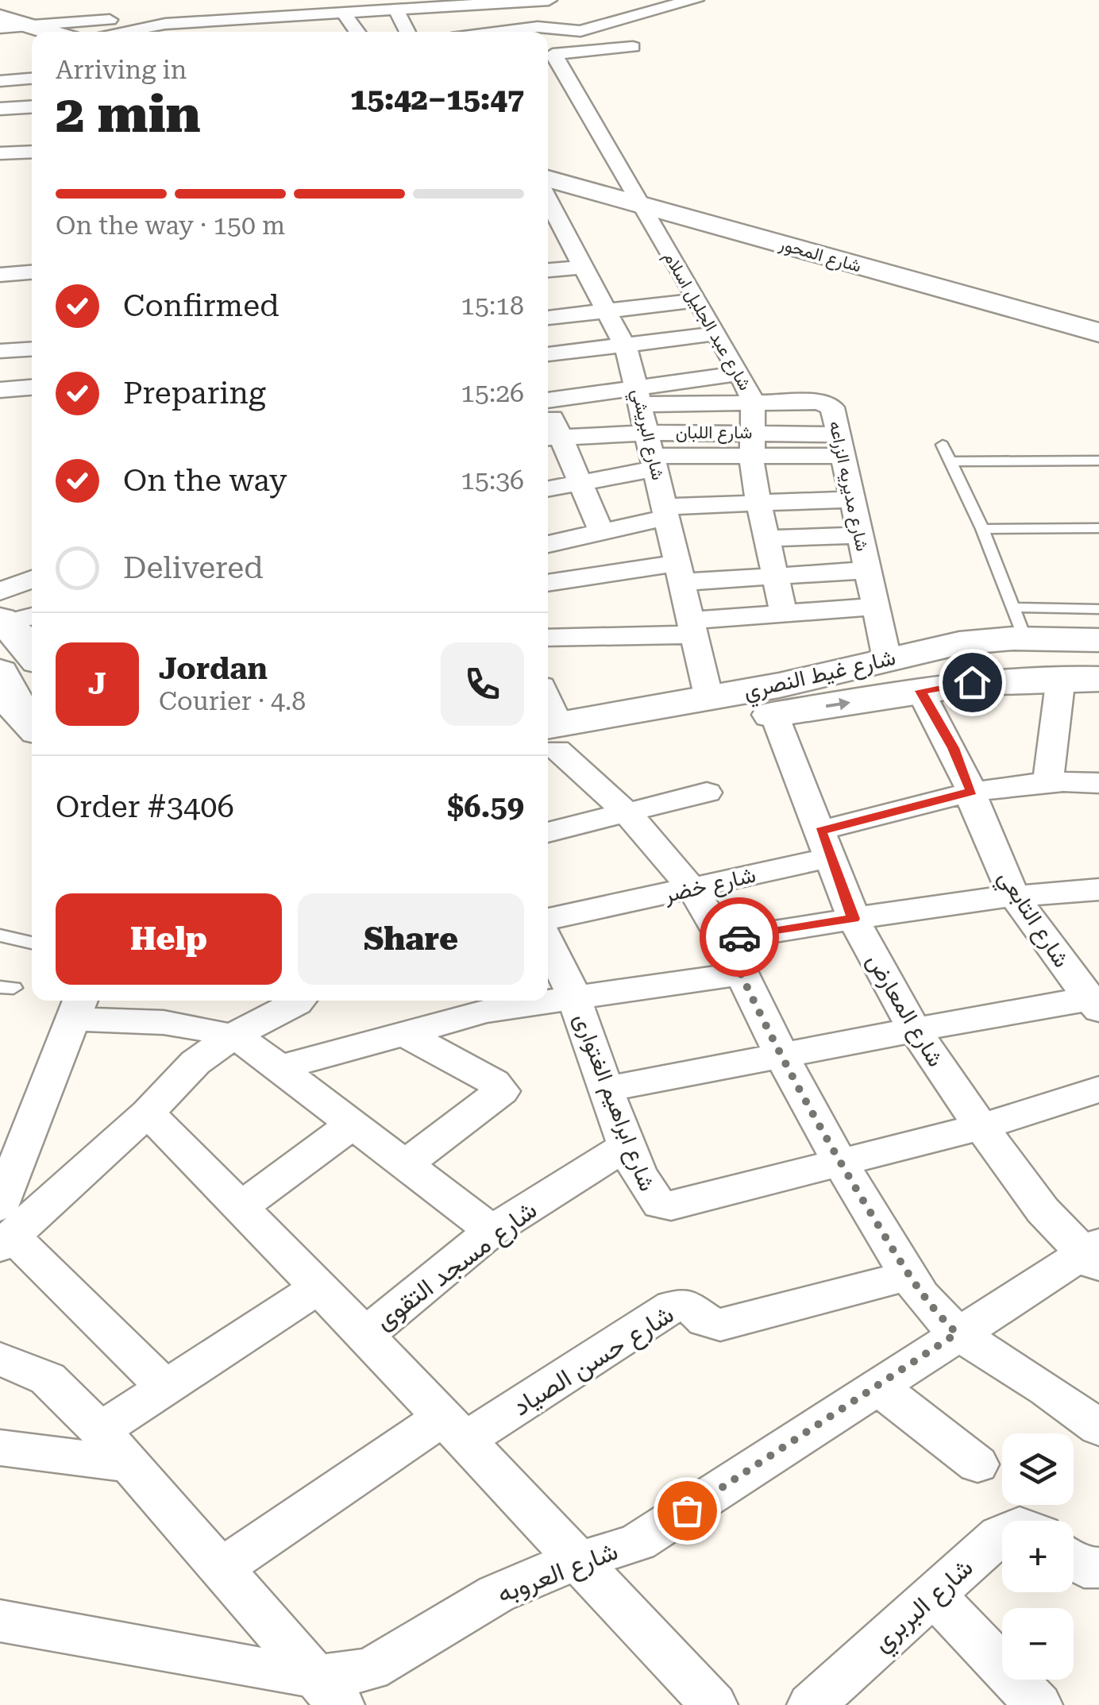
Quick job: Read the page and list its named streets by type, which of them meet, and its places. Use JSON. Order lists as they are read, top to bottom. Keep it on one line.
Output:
{"streets":{"main road":["شارع المحور","شارع غيط النصري"],"street":["شارع عبد الجليل اسلام","شارع اللبان","شارع البريشي","شارع مديريه الزراعه","شارع خضر","شارع التابعي","شارع المعارض","شارع ابراهيم الغتوارى","شارع مسجد التقوى","شارع حسن الصياد","شارع العروبه","شارع البربري"]},"crossings":[["شارع المحور","شارع عبد الجليل اسلام"],["شارع عبد الجليل اسلام","شارع مديريه الزراعه"],["شارع اللبان","شارع البريشي"],["شارع البريشي","شارع مديريه الزراعه"],["شارع البريشي","شارع غيط النصري"],["شارع مديريه الزراعه","شارع غيط النصري"],["شارع غيط النصري","شارع التابعي"],["شارع غيط النصري","شارع المعارض"],["شارع خضر","شارع التابعي"],["شارع خضر","شارع المعارض"],["شارع المعارض","شارع ابراهيم الغتوارى"],["شارع المعارض","شارع العروبه"],["شارع ابراهيم الغتوارى","شارع مسجد التقوى"]],"page":{"heading":["2 min","Arriving in","15:42–15:47"],"panel":["Jordan","Courier · 4.8","Order #3406","$6.59"],"bar":"On the way · 150 m","list":[["Confirmed","15:18"],["Preparing","15:26"],["On the way","15:36"],"Delivered"],"round":"J","buttons":["Help","Share"],"map_buttons":["+","−"]}}
